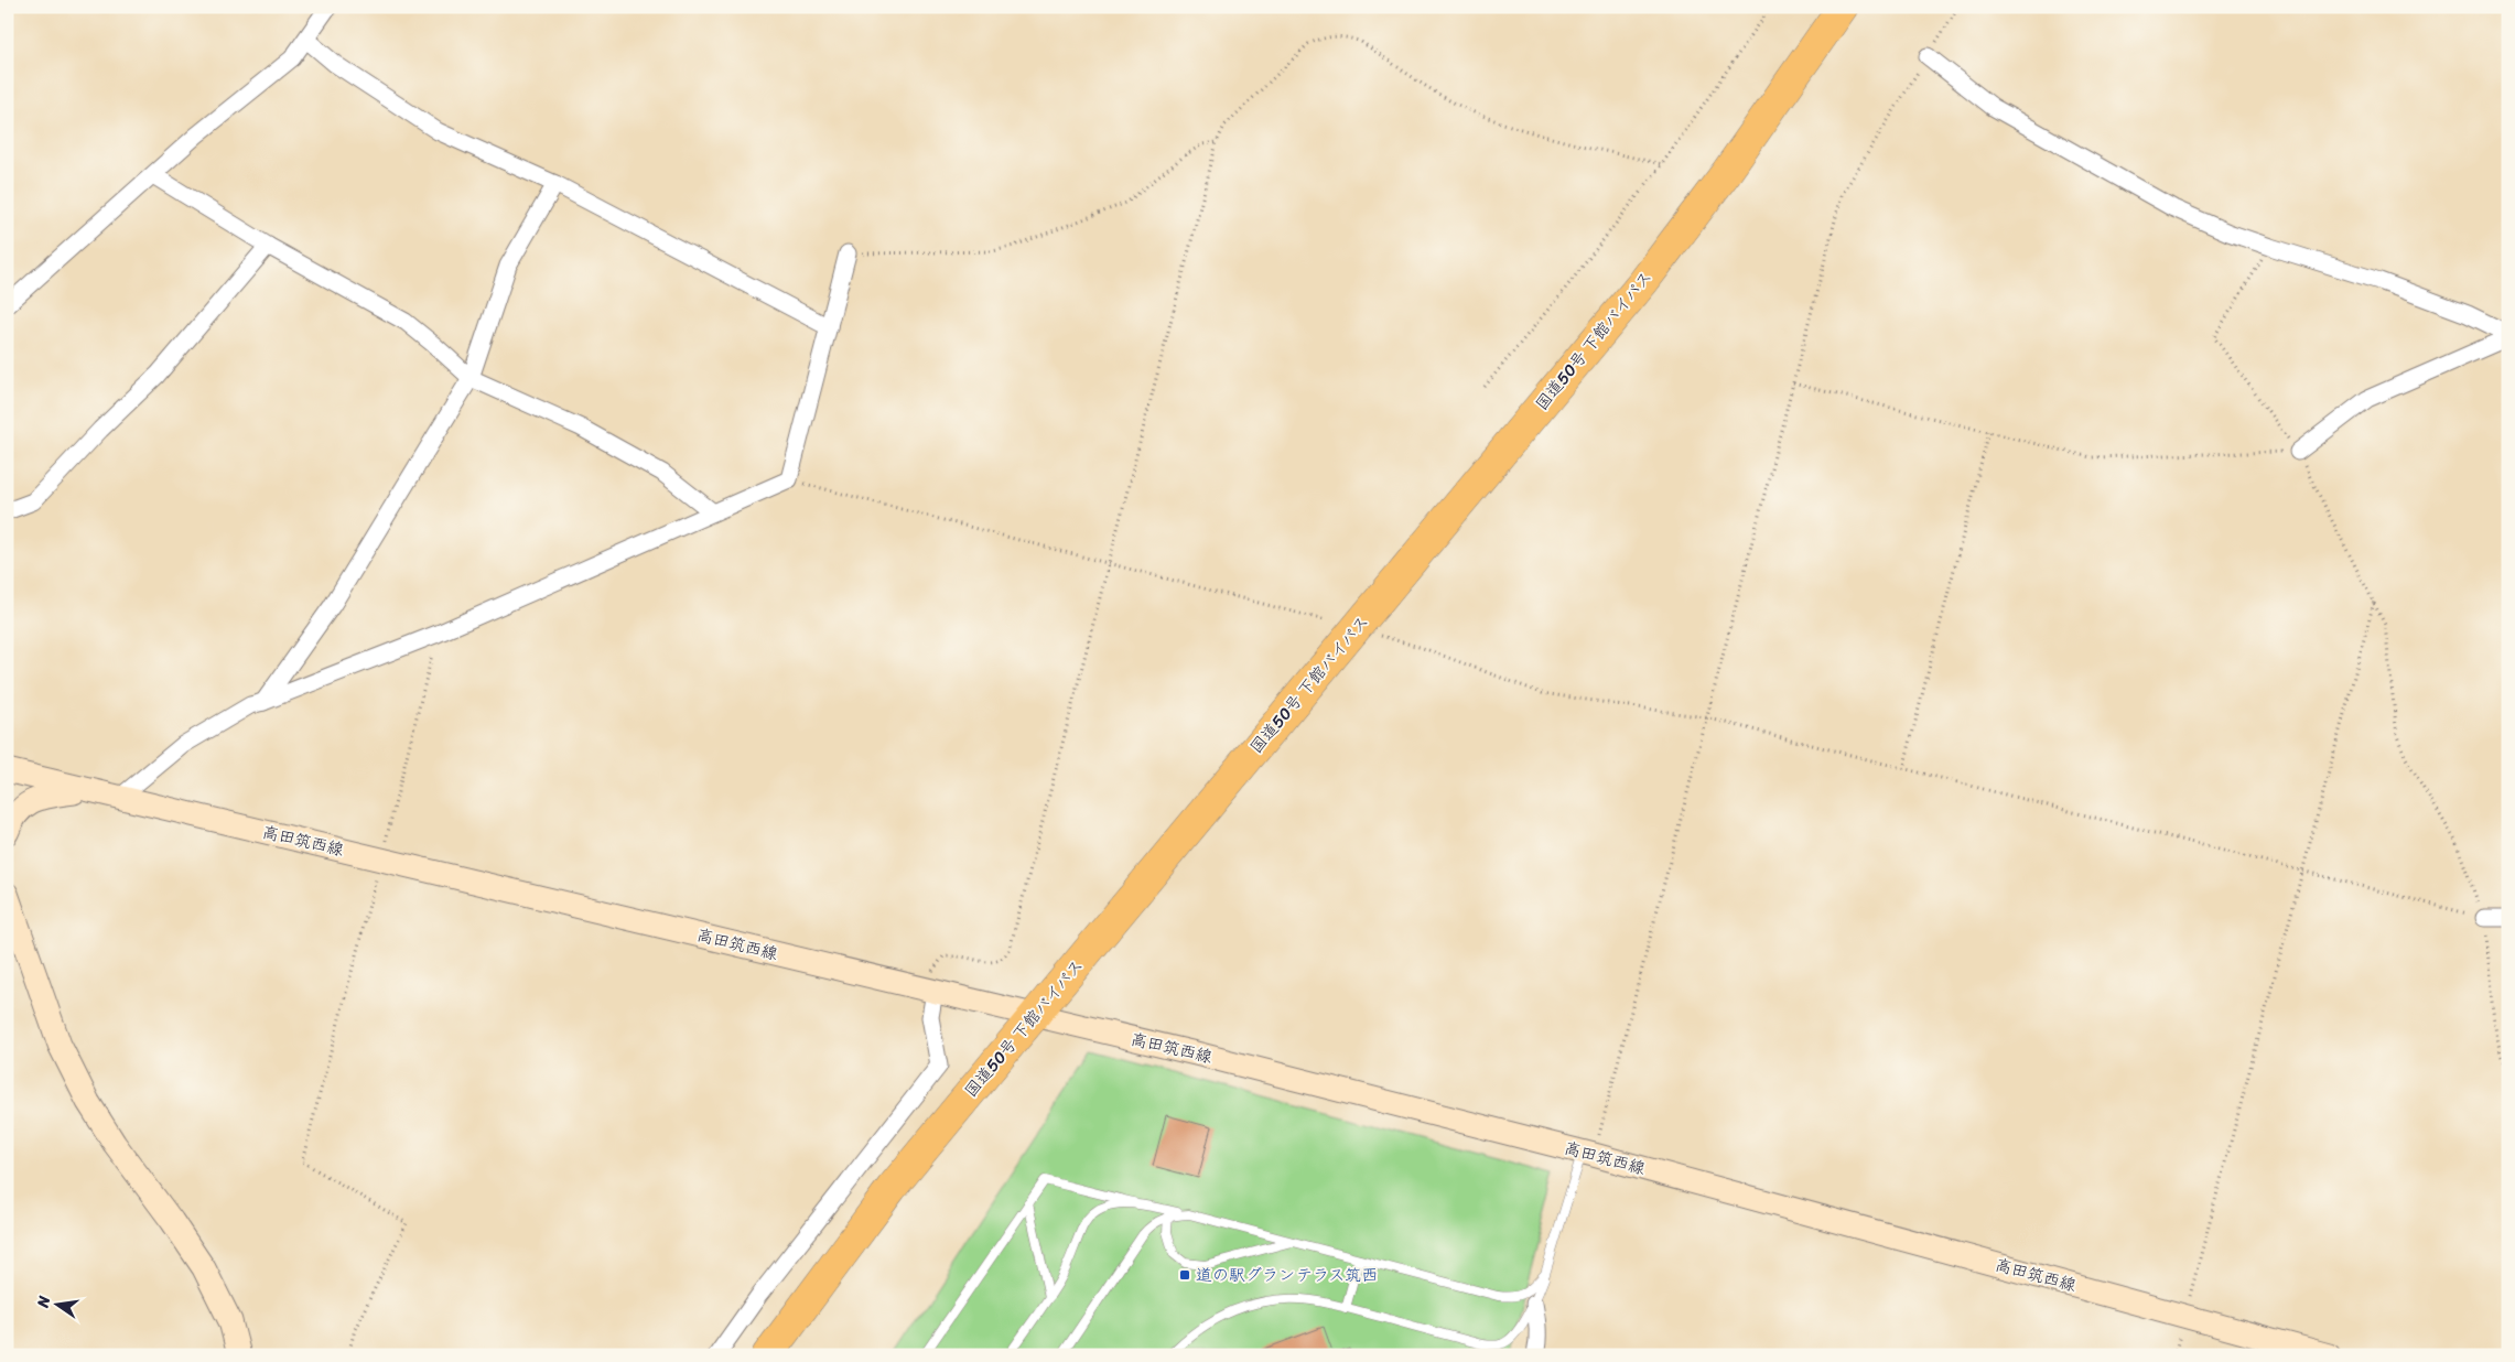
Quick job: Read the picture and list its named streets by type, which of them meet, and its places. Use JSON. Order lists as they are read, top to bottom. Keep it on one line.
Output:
{"streets":{"highway":["国道50号 下館バイパス"],"main road":["高田筑西線"]},"crossings":[["国道50号 下館バイパス","高田筑西線"]],"places":{"transit":["道の駅グランテラス筑西"]},"north":"left"}
